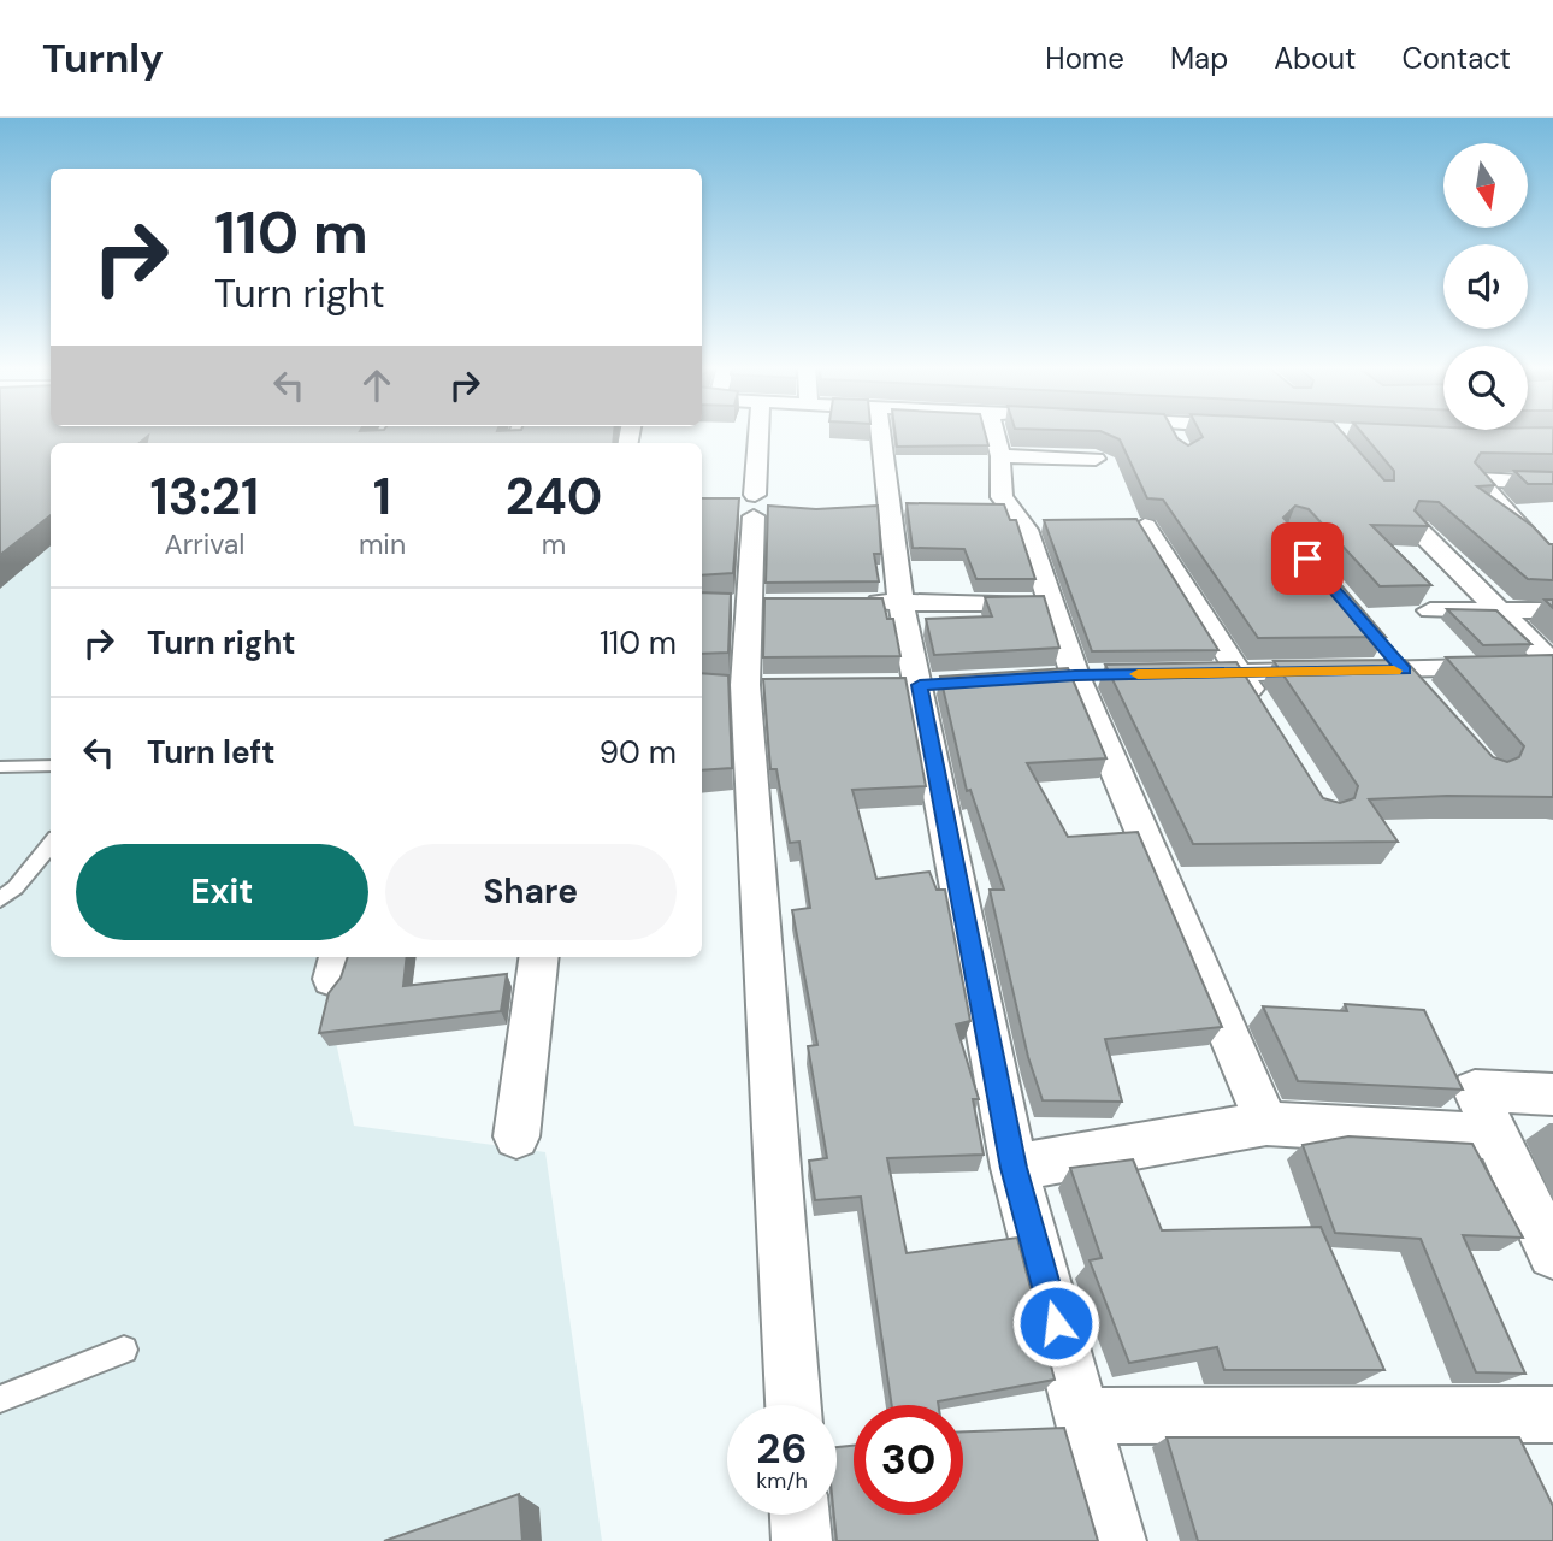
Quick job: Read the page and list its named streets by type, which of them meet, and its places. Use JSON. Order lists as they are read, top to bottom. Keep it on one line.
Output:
{"north":"bottom","page":{"header":"Turnly","nav":["Home","Map","About","Contact"],"turn":["110 m","Turn right"],"eta":["13:21","Arrival","1","min","240","m"],"list":[{"name":"Turn right","value":"110 m"},{"name":"Turn left","value":"90 m"}],"buttons":["Exit","Share"],"speed":"26 km/h","limit":"30"}}
